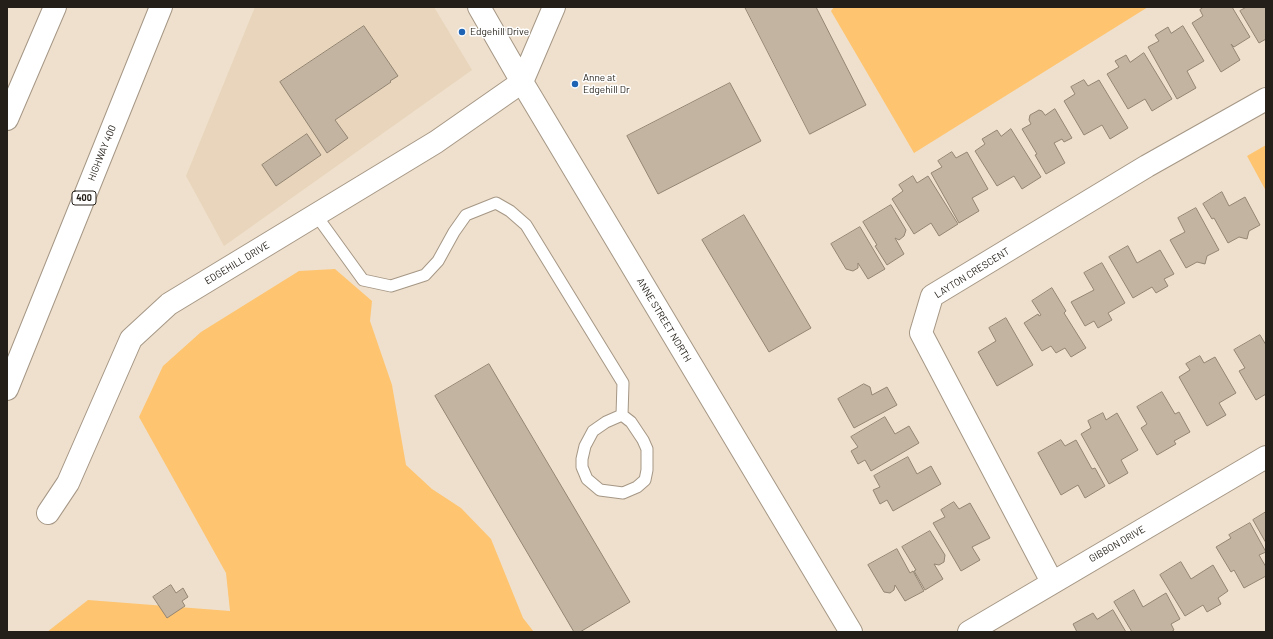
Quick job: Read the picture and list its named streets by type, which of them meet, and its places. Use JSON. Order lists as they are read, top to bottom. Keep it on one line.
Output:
{"streets":{"main road":["HIGHWAY 400","400","EDGEHILL DRIVE","LAYTON CRESCENT","ANNE STREET NORTH","GIBBON DRIVE"]},"crossings":[["EDGEHILL DRIVE","ANNE STREET NORTH"],["LAYTON CRESCENT","GIBBON DRIVE"]],"places":["Edgehill Drive","Anne at Edgehill Dr"]}
